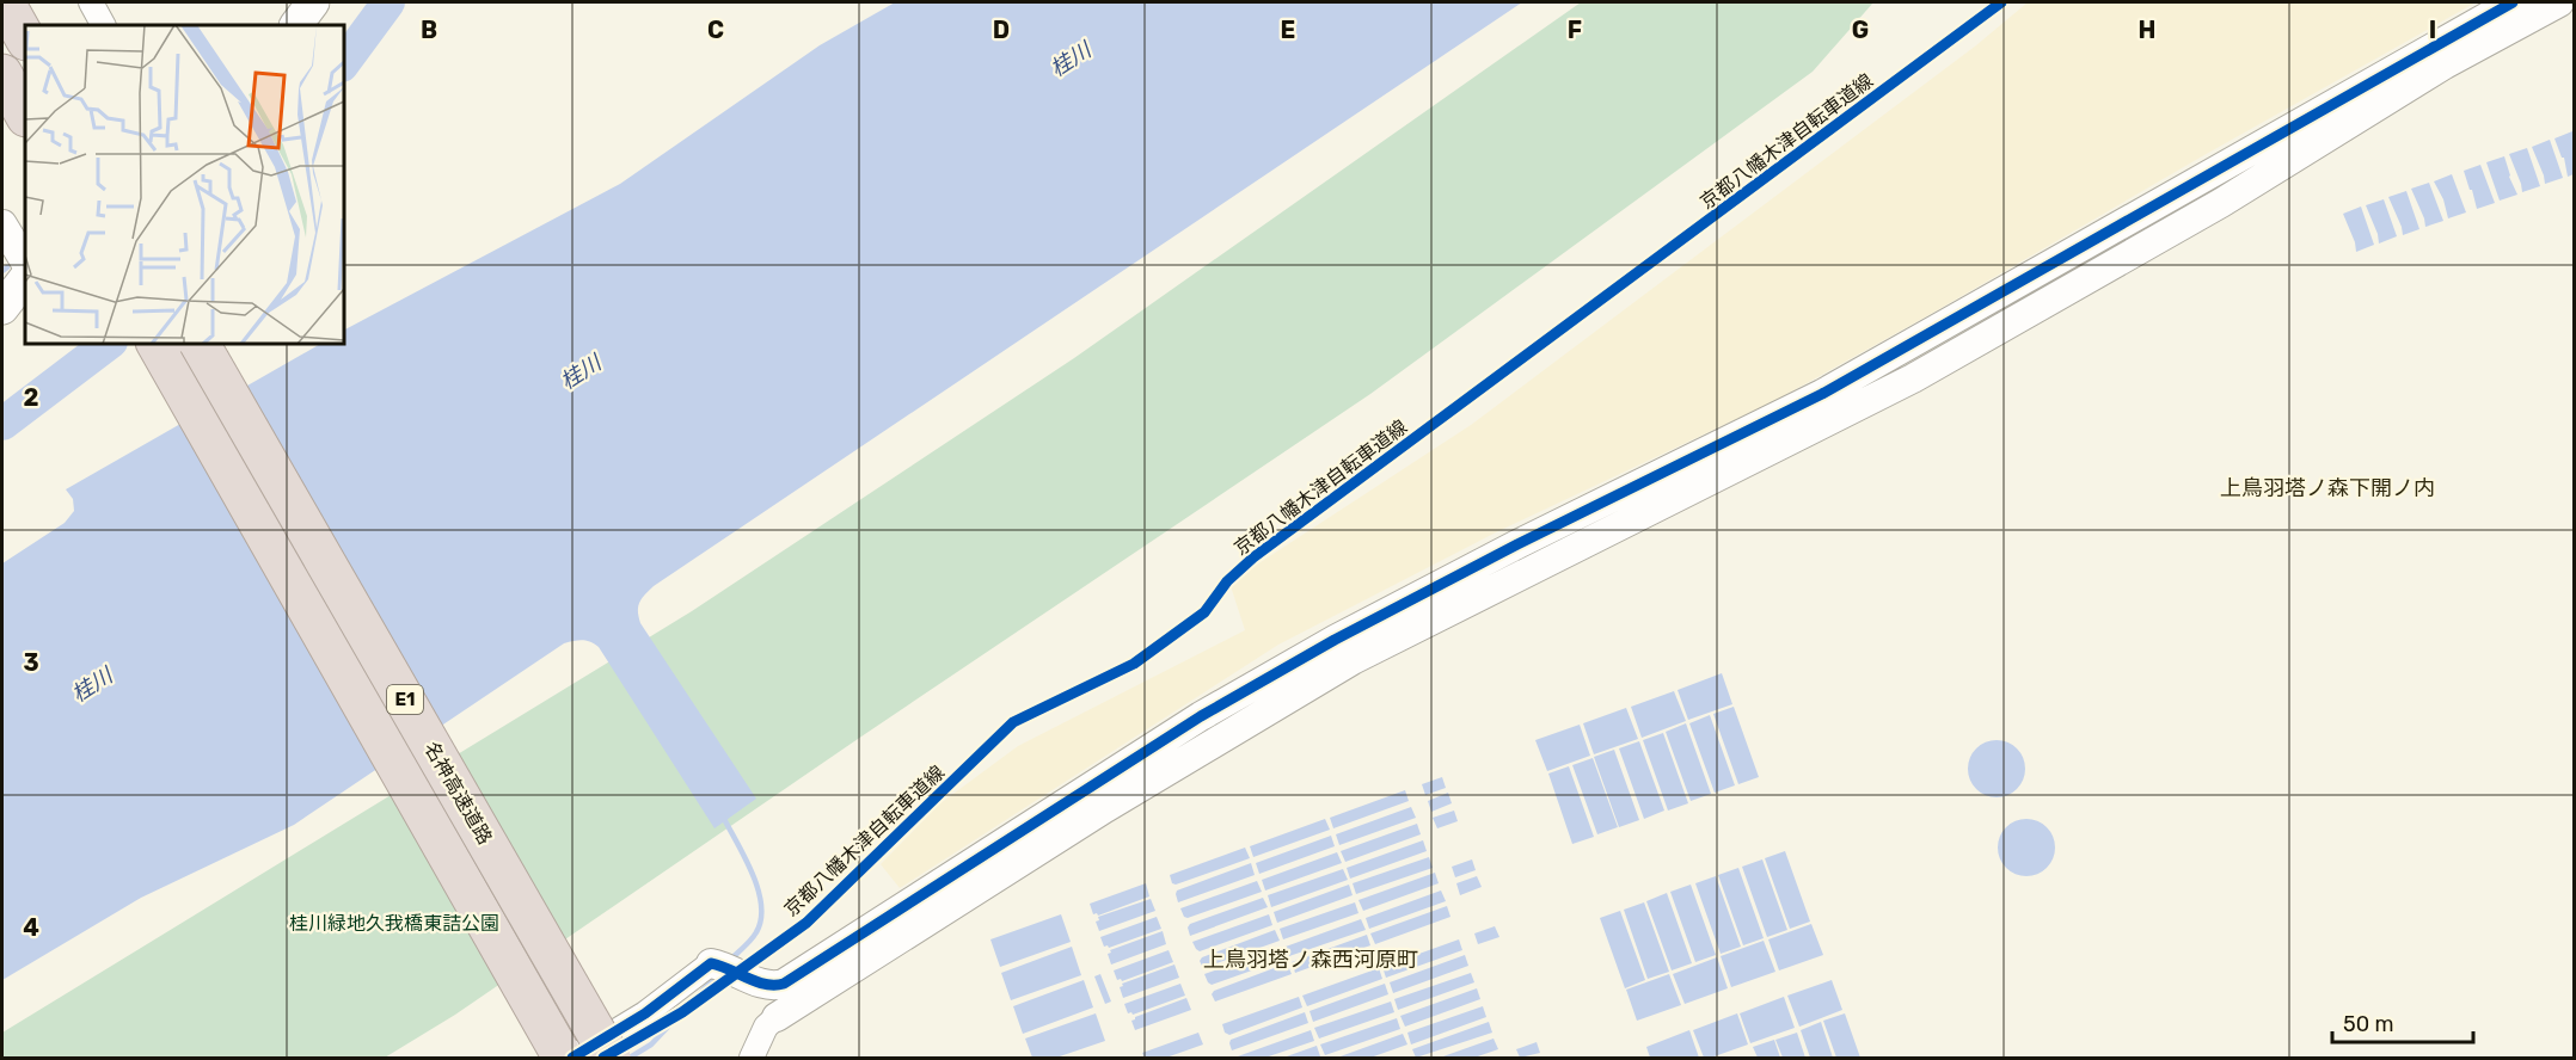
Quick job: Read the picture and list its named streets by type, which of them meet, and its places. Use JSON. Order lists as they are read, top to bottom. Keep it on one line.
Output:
{"streets":{"highway":["E1","名神高速道路"],"cycle path":["京都八幡木津自転車道線"]},"districts":["上鳥羽塔ノ森下開ノ内","上鳥羽塔ノ森西河原町"],"water":["桂川"],"parks":["桂川緑地久我橋東詰公園"],"scale_bar":"50 m","grid":{"columns":["B","C","D","E","F","G","H","I"],"rows":["2","3","4"]}}
